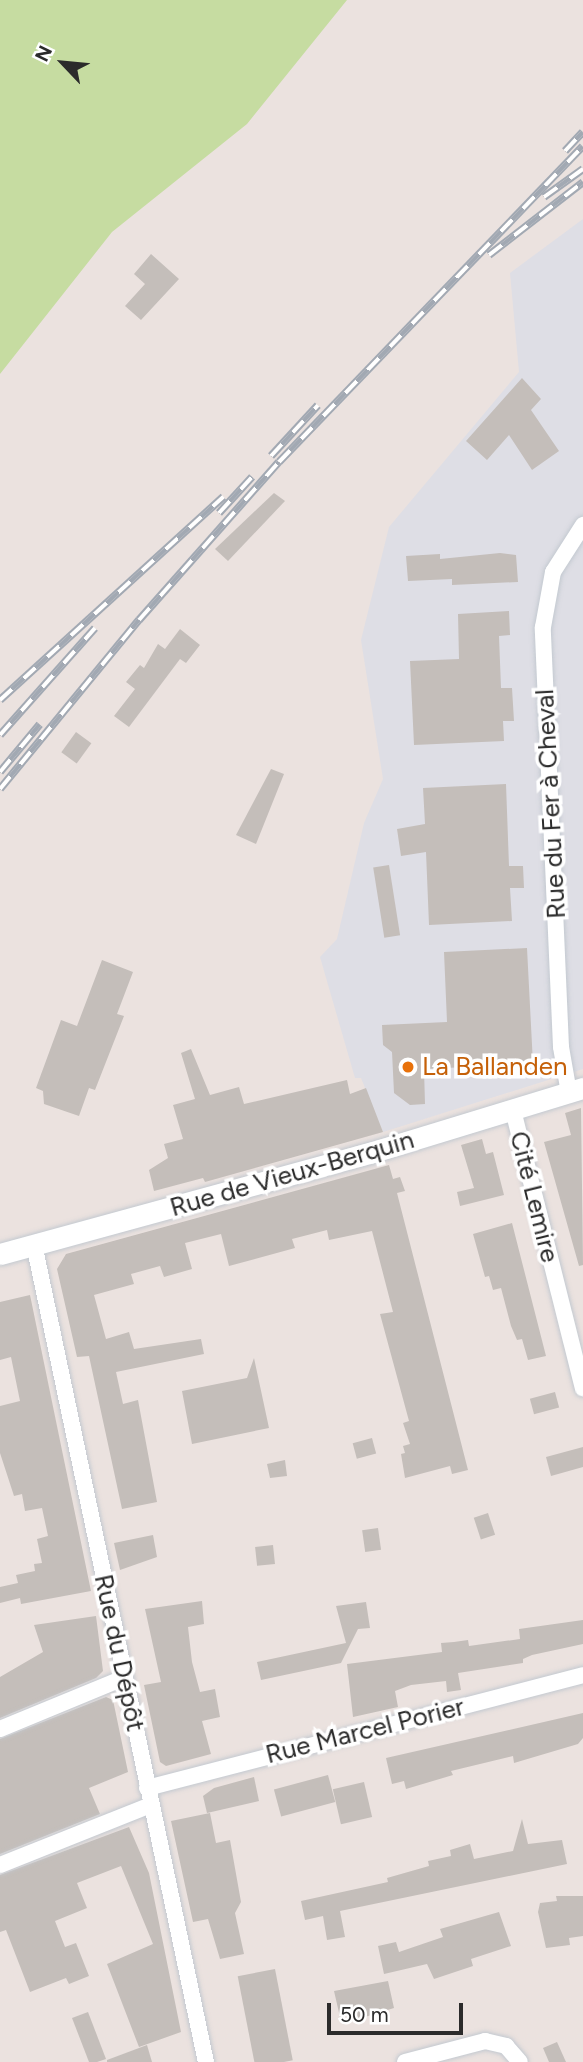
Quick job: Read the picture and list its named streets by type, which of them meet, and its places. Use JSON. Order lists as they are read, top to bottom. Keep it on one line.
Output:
{"streets":{"street":["Rue du Fer à Cheval","Rue de Vieux-Berquin","Cité Lemire","Rue du Dépôt","Rue Marcel Porier"]},"crossings":[["Rue du Fer à Cheval","Rue de Vieux-Berquin"],["Rue de Vieux-Berquin","Cité Lemire"],["Rue de Vieux-Berquin","Rue du Dépôt"],["Rue du Dépôt","Rue Marcel Porier"]],"places":["La Ballanden"],"scale_bar":"50 m","north":"top left"}
